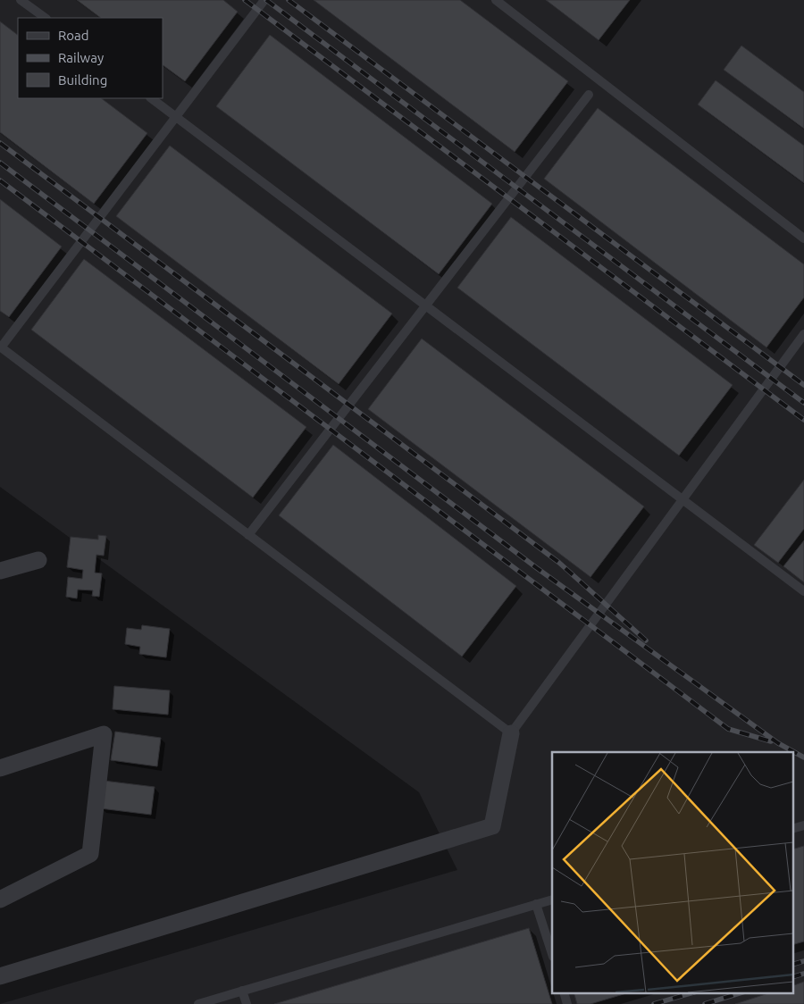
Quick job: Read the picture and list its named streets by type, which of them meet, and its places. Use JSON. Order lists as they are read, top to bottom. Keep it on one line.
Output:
{"legend":["Road","Railway","Building"]}
